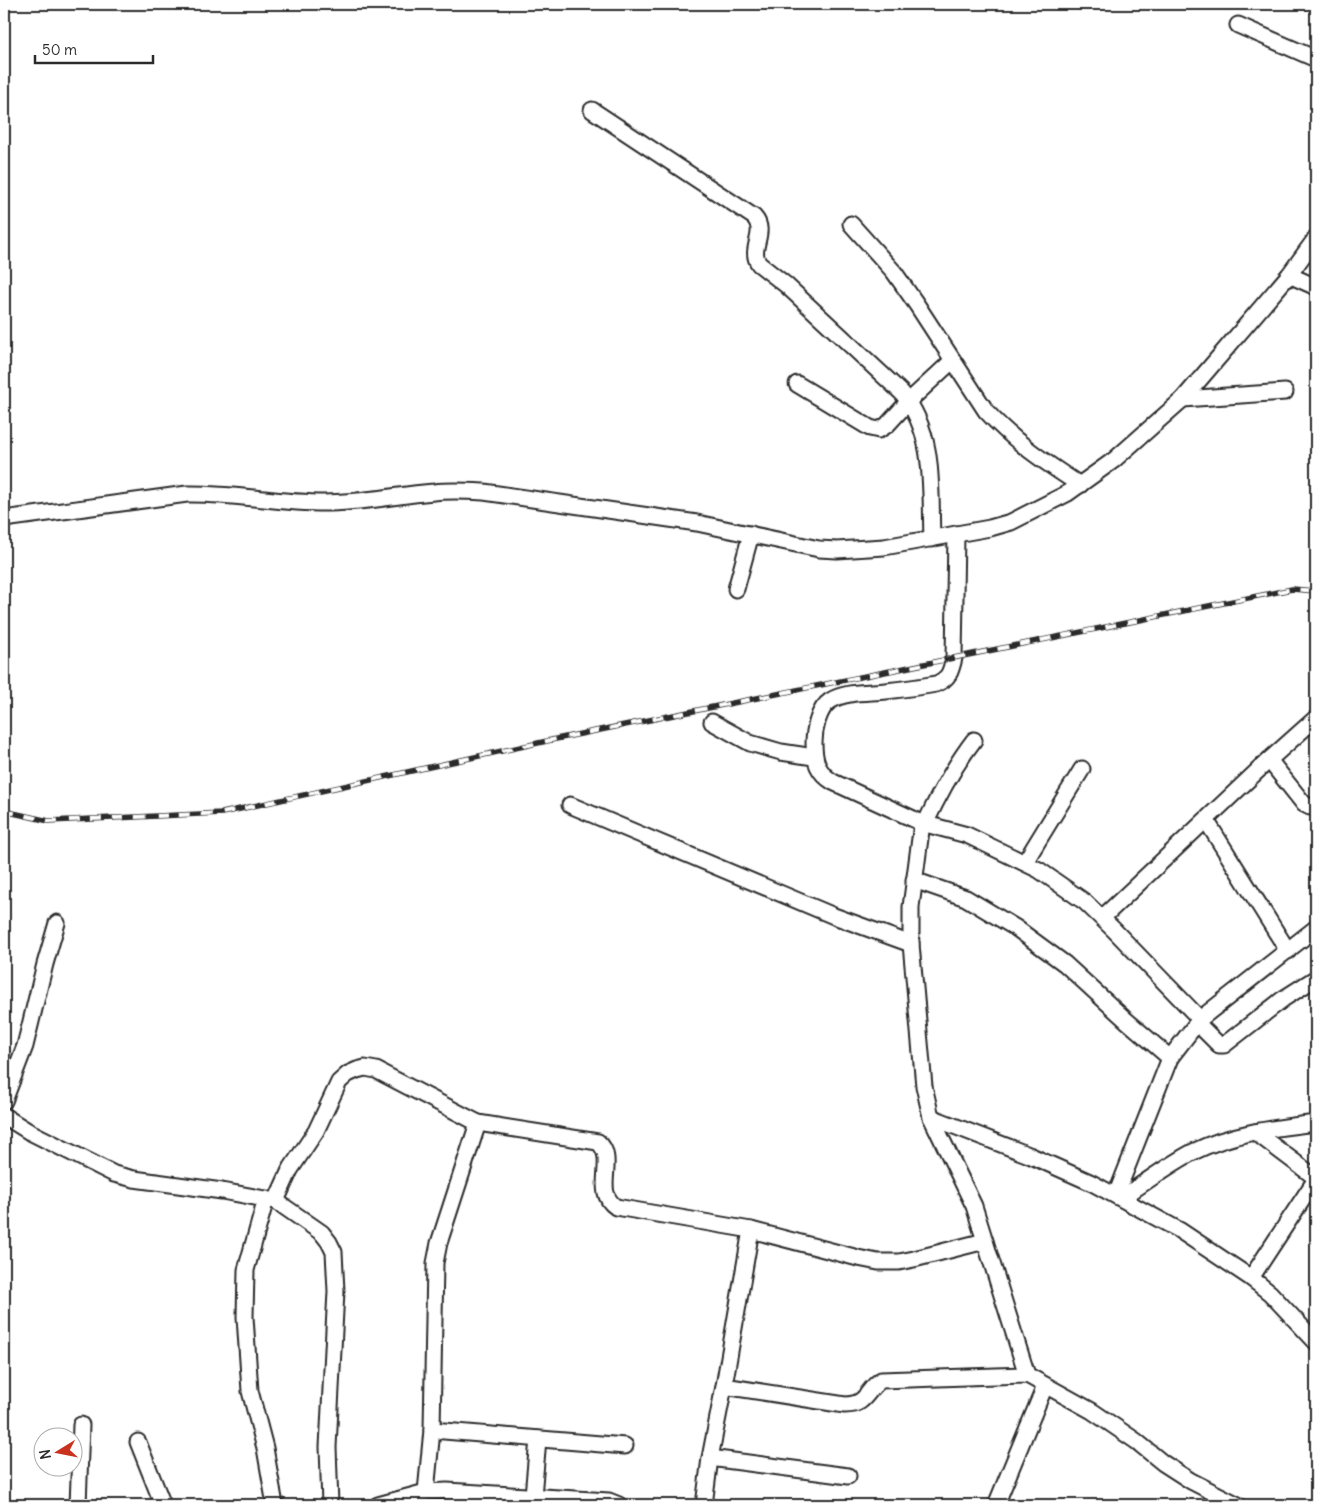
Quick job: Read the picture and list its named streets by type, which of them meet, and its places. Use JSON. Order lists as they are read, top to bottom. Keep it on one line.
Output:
{"scale_bar":"50 m","north":"left"}
